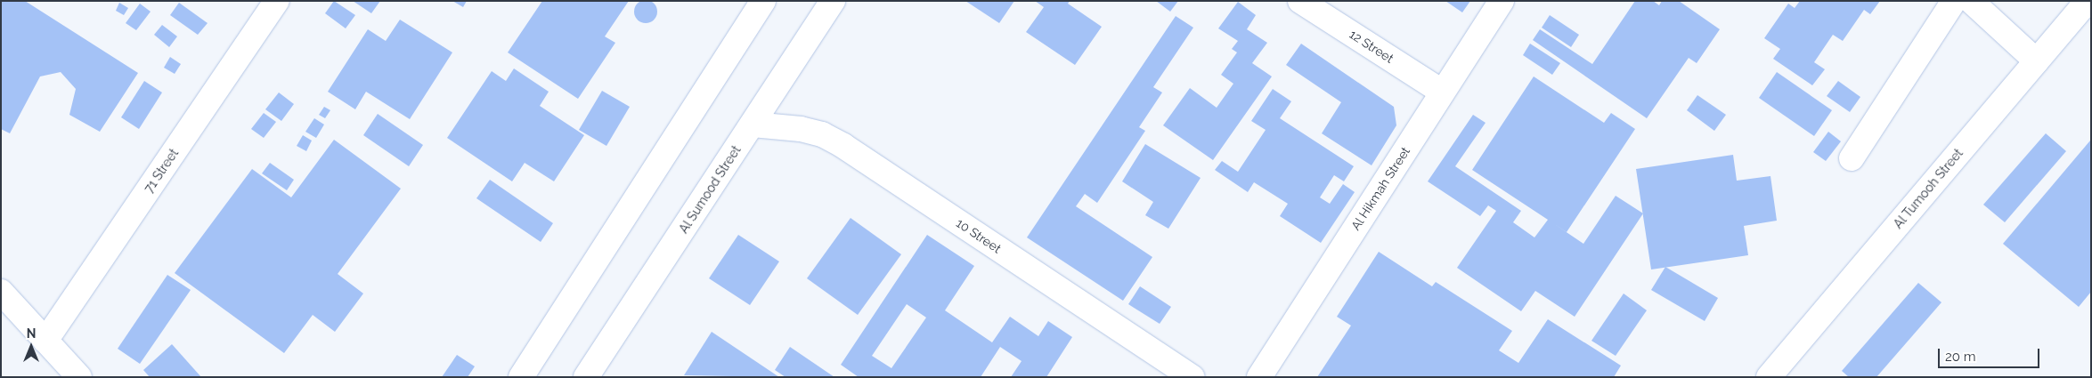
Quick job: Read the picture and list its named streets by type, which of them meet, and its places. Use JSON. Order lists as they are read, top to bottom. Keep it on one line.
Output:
{"streets":{"street":["12 Street","71 Street","Al Hikmah Street","Al Tumooh Street","Al Sumood Street","10 Street"]},"crossings":[["12 Street","Al Hikmah Street"],["Al Sumood Street","10 Street"]],"scale_bar":"20 m","north":"top"}
